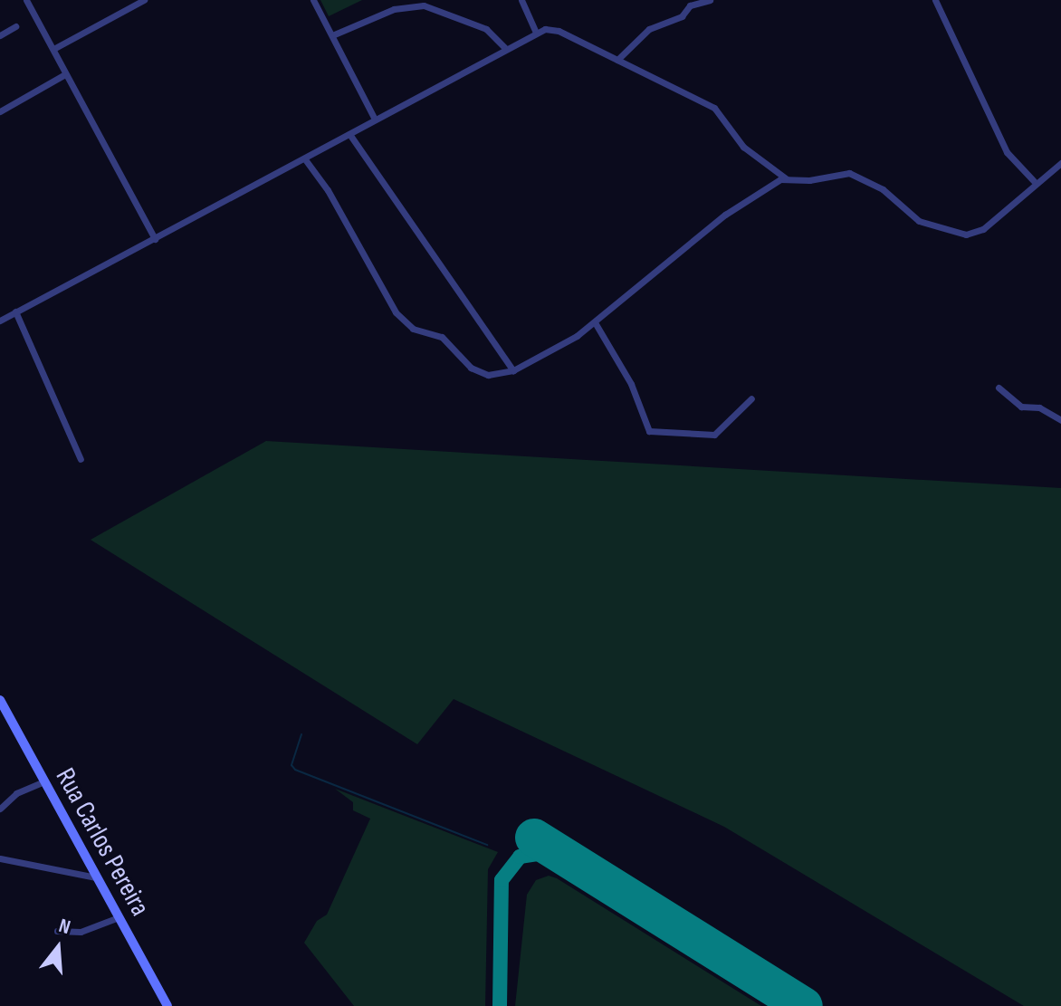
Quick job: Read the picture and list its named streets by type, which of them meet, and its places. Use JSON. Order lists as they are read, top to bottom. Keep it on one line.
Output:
{"streets":{"main road":["Rua Carlos Pereira"]},"north":"top"}
